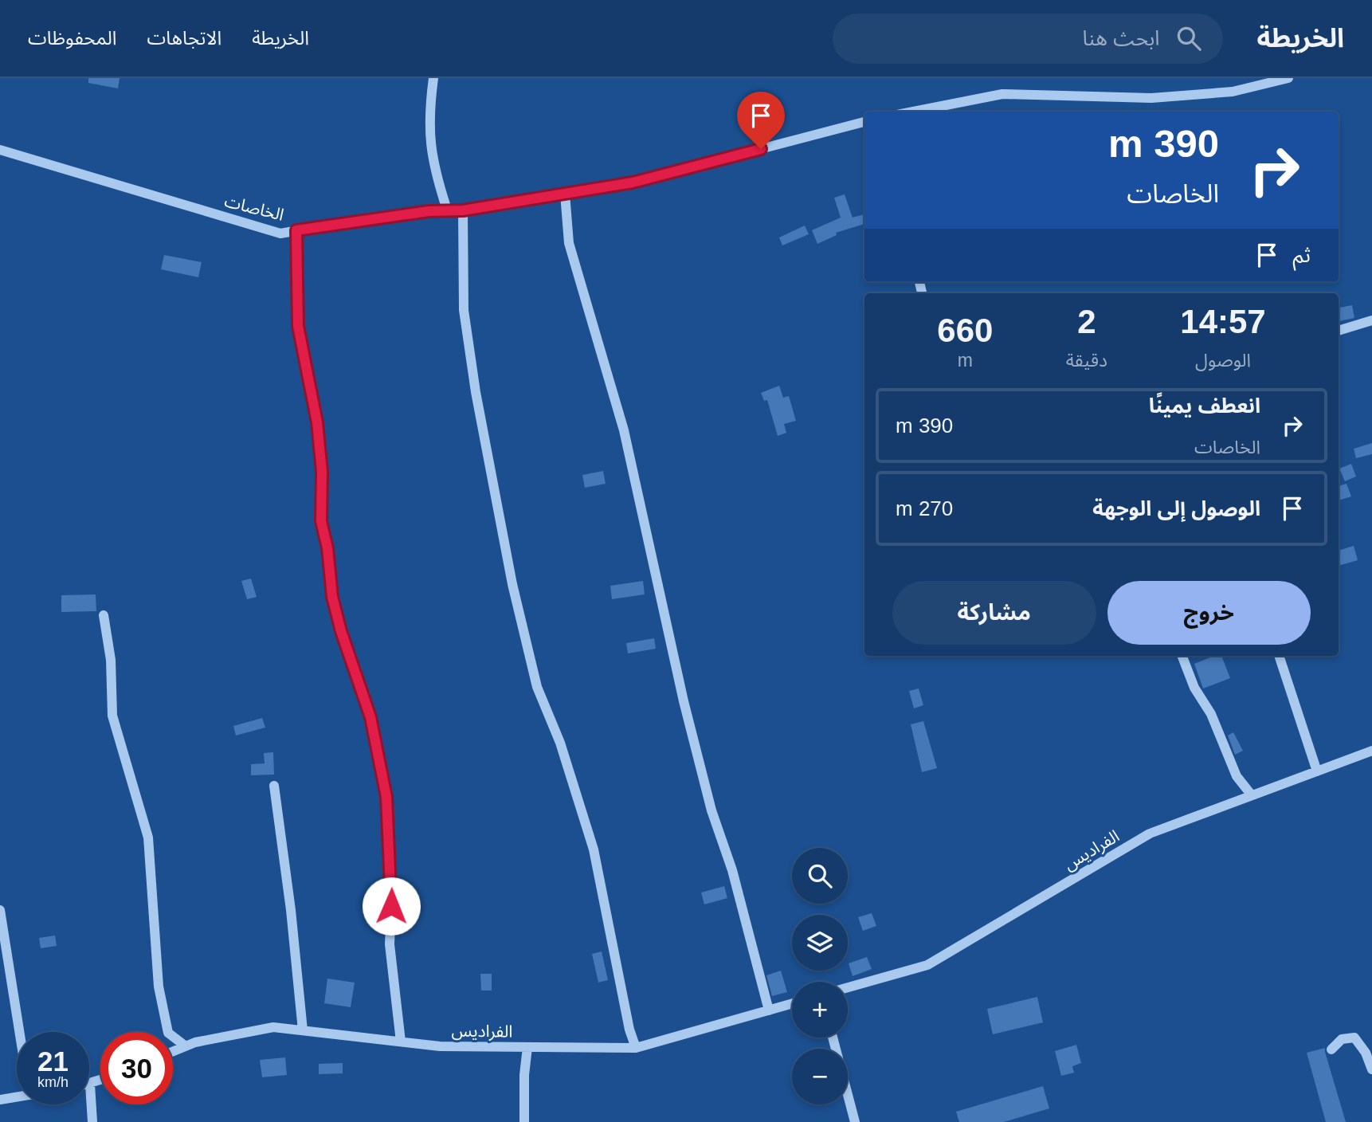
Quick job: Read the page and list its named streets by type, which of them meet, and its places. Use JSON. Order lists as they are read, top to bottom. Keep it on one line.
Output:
{"streets":{"street":["الخاصات","الفراديس"]},"page":{"header":"الخريطة","search":"ابحث هنا","nav":["الخريطة","الاتجاهات","المحفوظات"],"turn":["390 m","الخاصات"],"then":"ثم","eta":["14:57","الوصول","2","دقيقة","660","m"],"list":[{"name":"انعطف يمينًا","note":"الخاصات","value":"390 m"},{"name":"الوصول إلى الوجهة","value":"270 m"}],"buttons":["خروج","مشاركة"],"map_buttons":["+","−"],"speed":"21 km/h","limit":"30"}}
